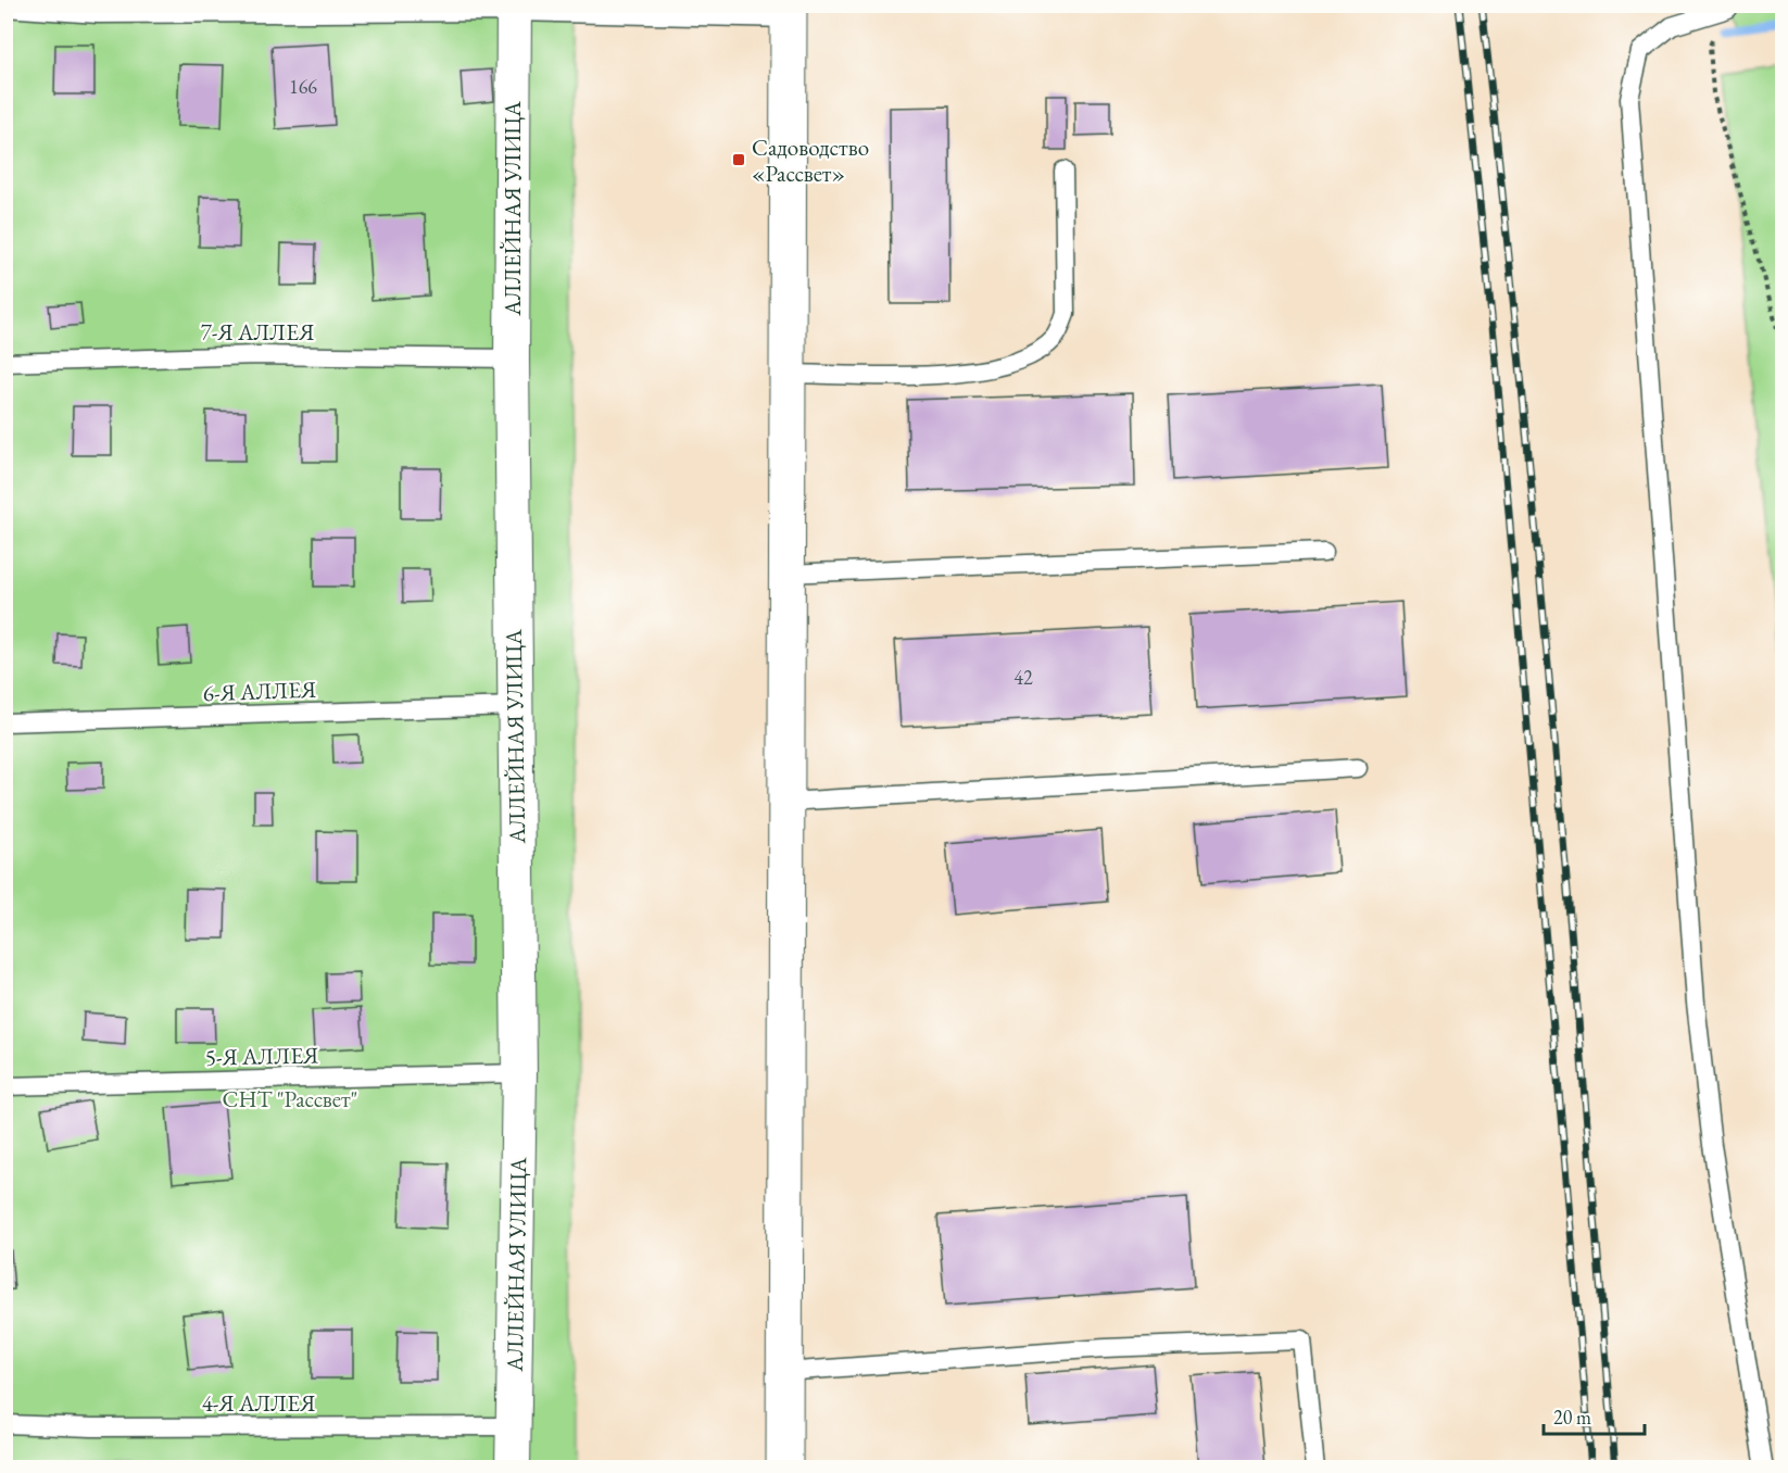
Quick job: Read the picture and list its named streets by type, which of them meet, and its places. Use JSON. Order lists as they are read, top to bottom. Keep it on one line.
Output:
{"streets":{"street":["АЛЛЕЙНАЯ УЛИЦА"],"lane":["7-Я АЛЛЕЯ","6-Я АЛЛЕЯ","5-Я АЛЛЕЯ","4-Я АЛЛЕЯ"]},"crossings":[["АЛЛЕЙНАЯ УЛИЦА","7-Я АЛЛЕЯ"],["АЛЛЕЙНАЯ УЛИЦА","6-Я АЛЛЕЯ"],["АЛЛЕЙНАЯ УЛИЦА","5-Я АЛЛЕЯ"],["АЛЛЕЙНАЯ УЛИЦА","4-Я АЛЛЕЯ"]],"parks":["СНТ \"Рассвет\""],"places":{"transit":["Садоводство «Рассвет»"]},"house_numbers":["166","42"],"scale_bar":"20 m"}
